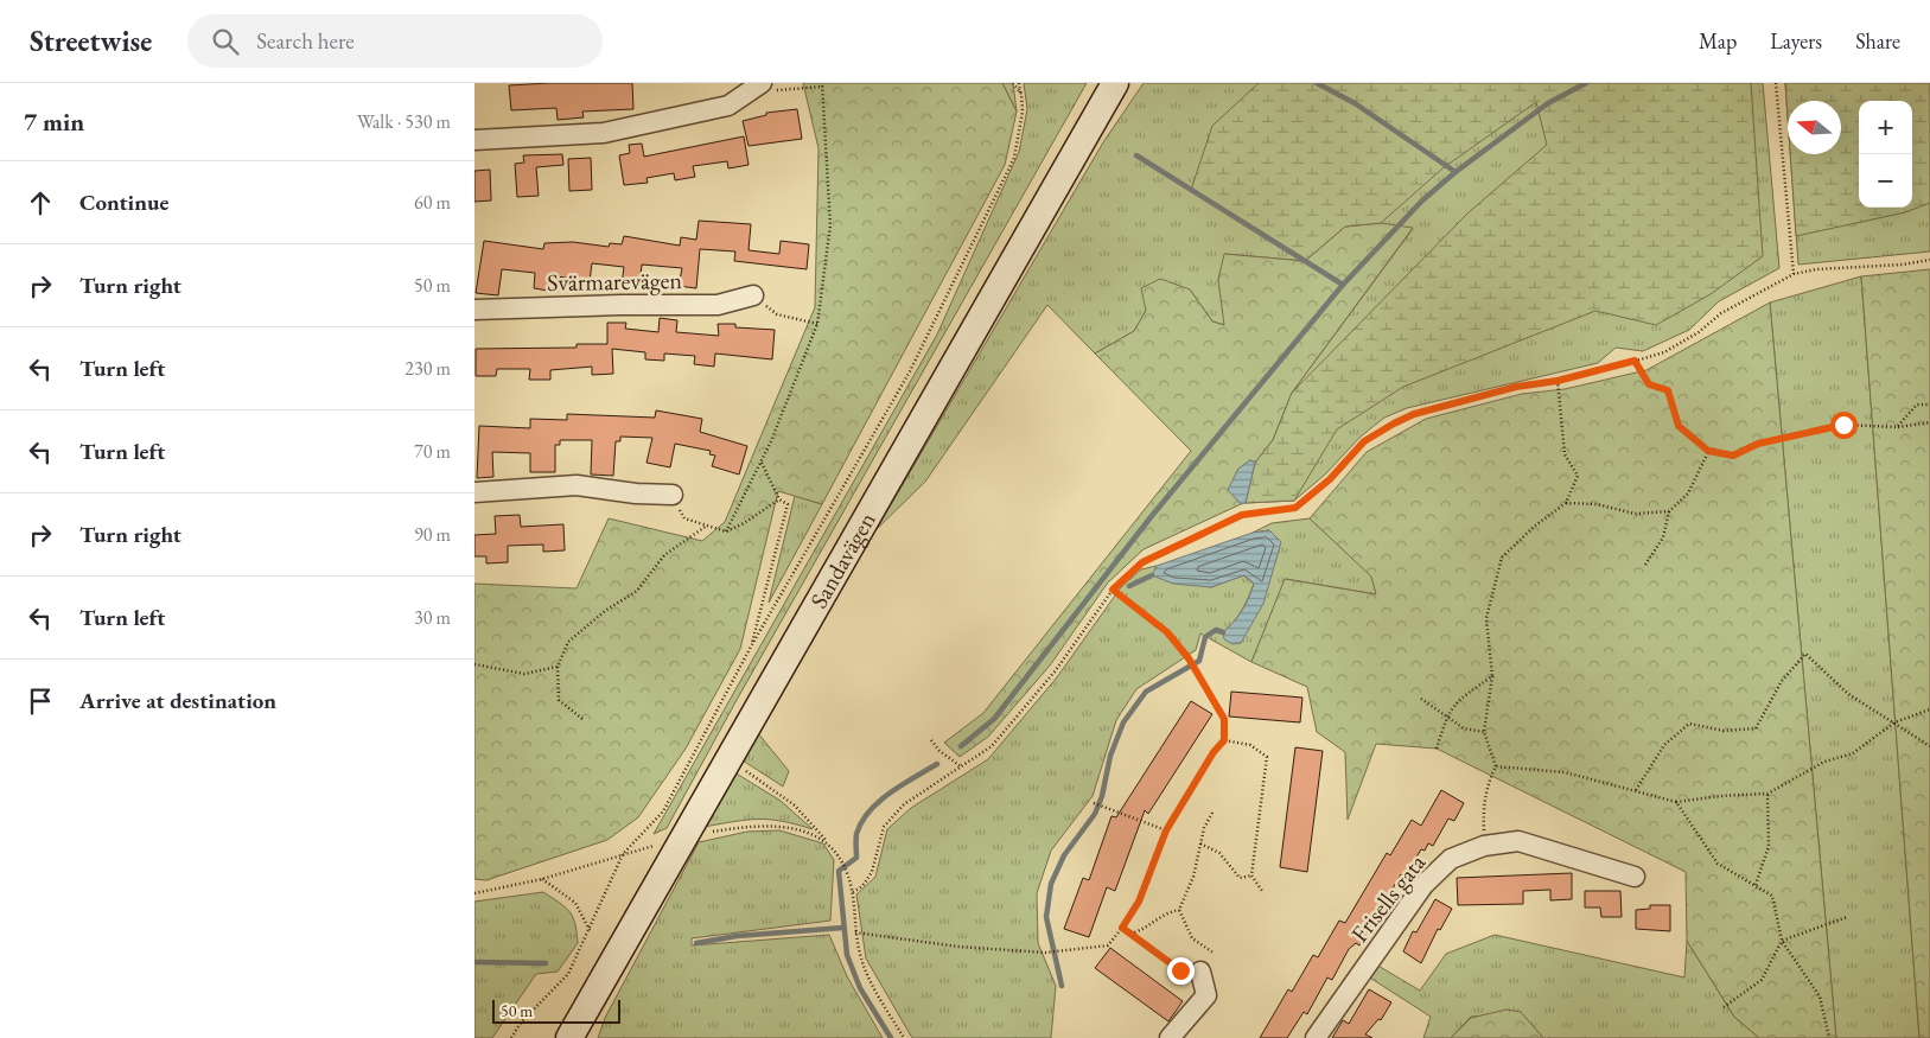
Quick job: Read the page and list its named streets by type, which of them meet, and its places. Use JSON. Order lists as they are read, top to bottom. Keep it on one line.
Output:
{"streets":{"street":["Svärmarevägen","Sandavägen","Frisells gata"]},"scale_bar":"50 m","north":"left","page":{"header":"Streetwise","search":"Search here","nav":["Map","Layers","Share"],"heading":["7 min","Walk · 530 m"],"map_buttons":["+","−"],"list":[["Continue","60 m"],["Turn right","50 m"],["Turn left","230 m"],["Turn left","70 m"],["Turn right","90 m"],["Turn left","30 m"],"Arrive at destination"],"scale":"50 m"}}
